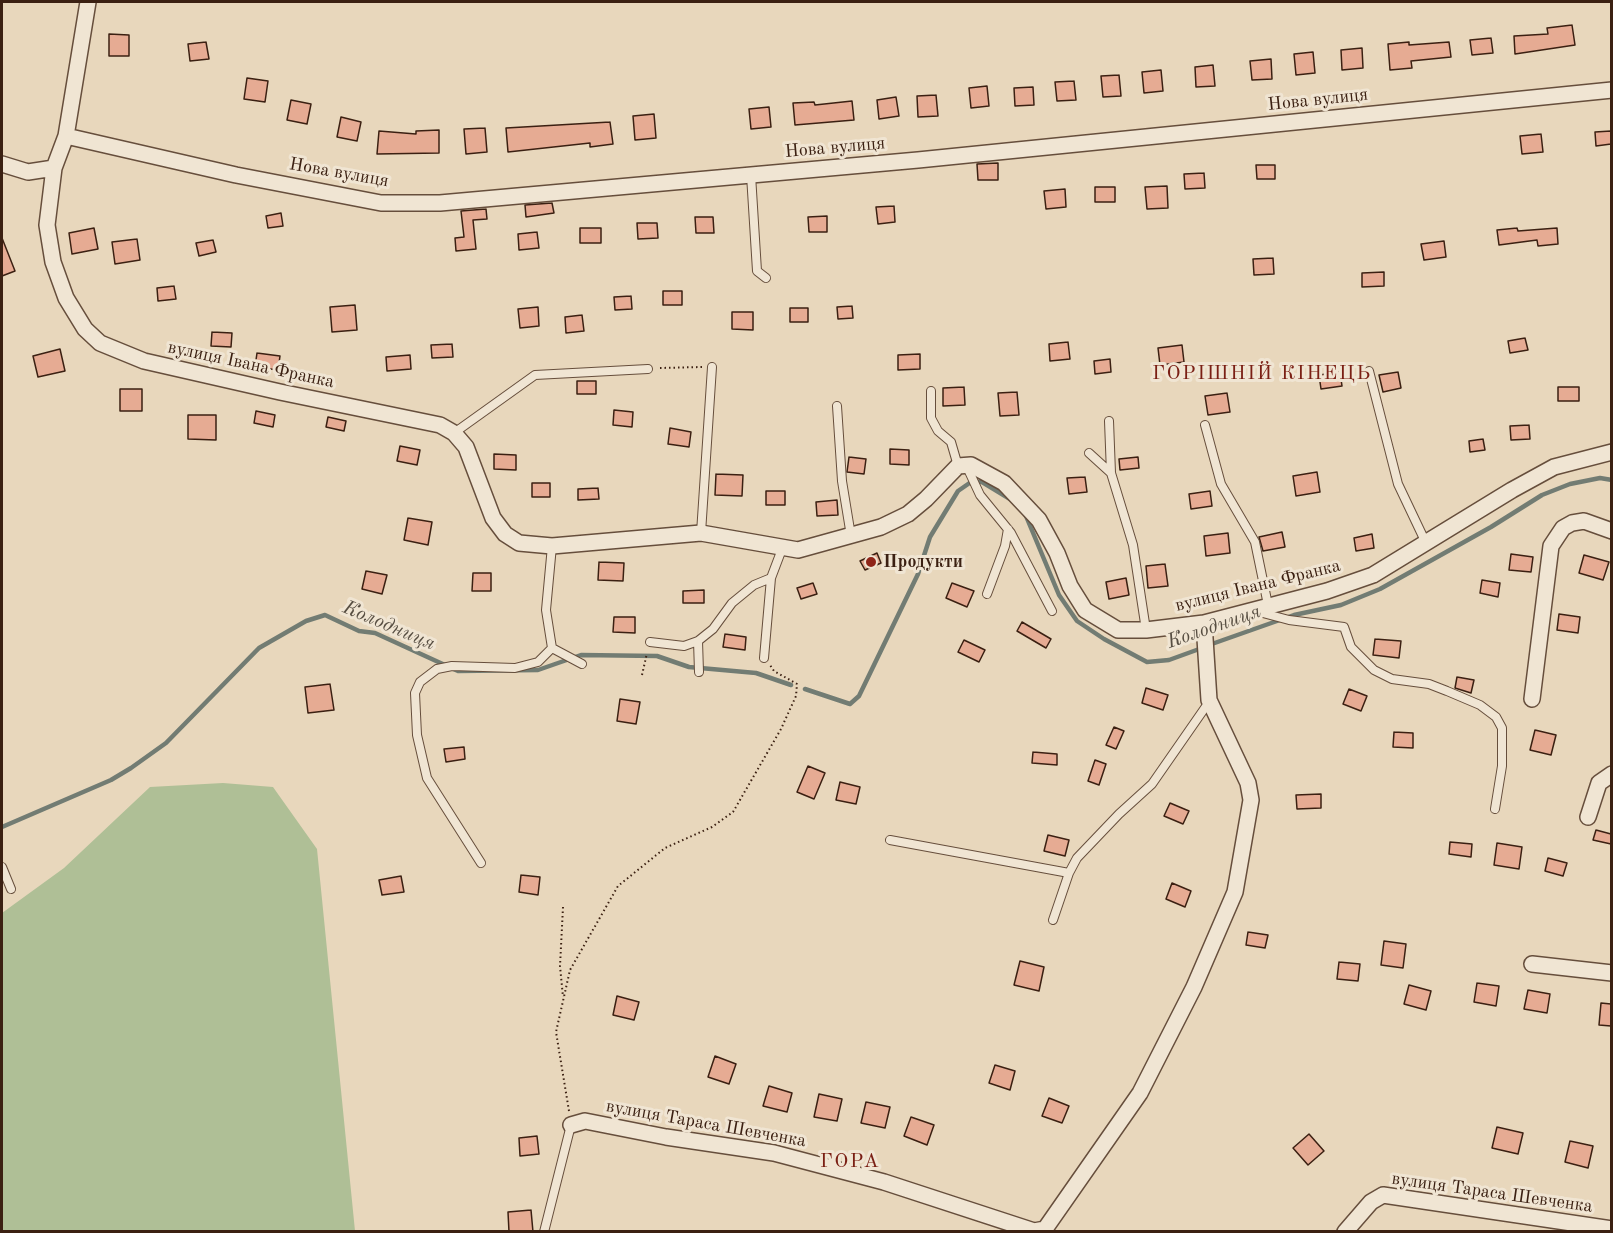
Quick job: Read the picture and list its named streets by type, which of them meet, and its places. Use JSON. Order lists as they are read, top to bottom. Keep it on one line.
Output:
{"streets":{"street":["Нова вулиця","вулиця Івана Франка","вулиця Тараса Шевченка"]},"crossings":[["Нова вулиця","вулиця Івана Франка"]],"districts":["ГОРІШНІЙ КІНЕЦЬ","ГОРА"],"water":["Колодниця"],"places":["Продукти"]}
